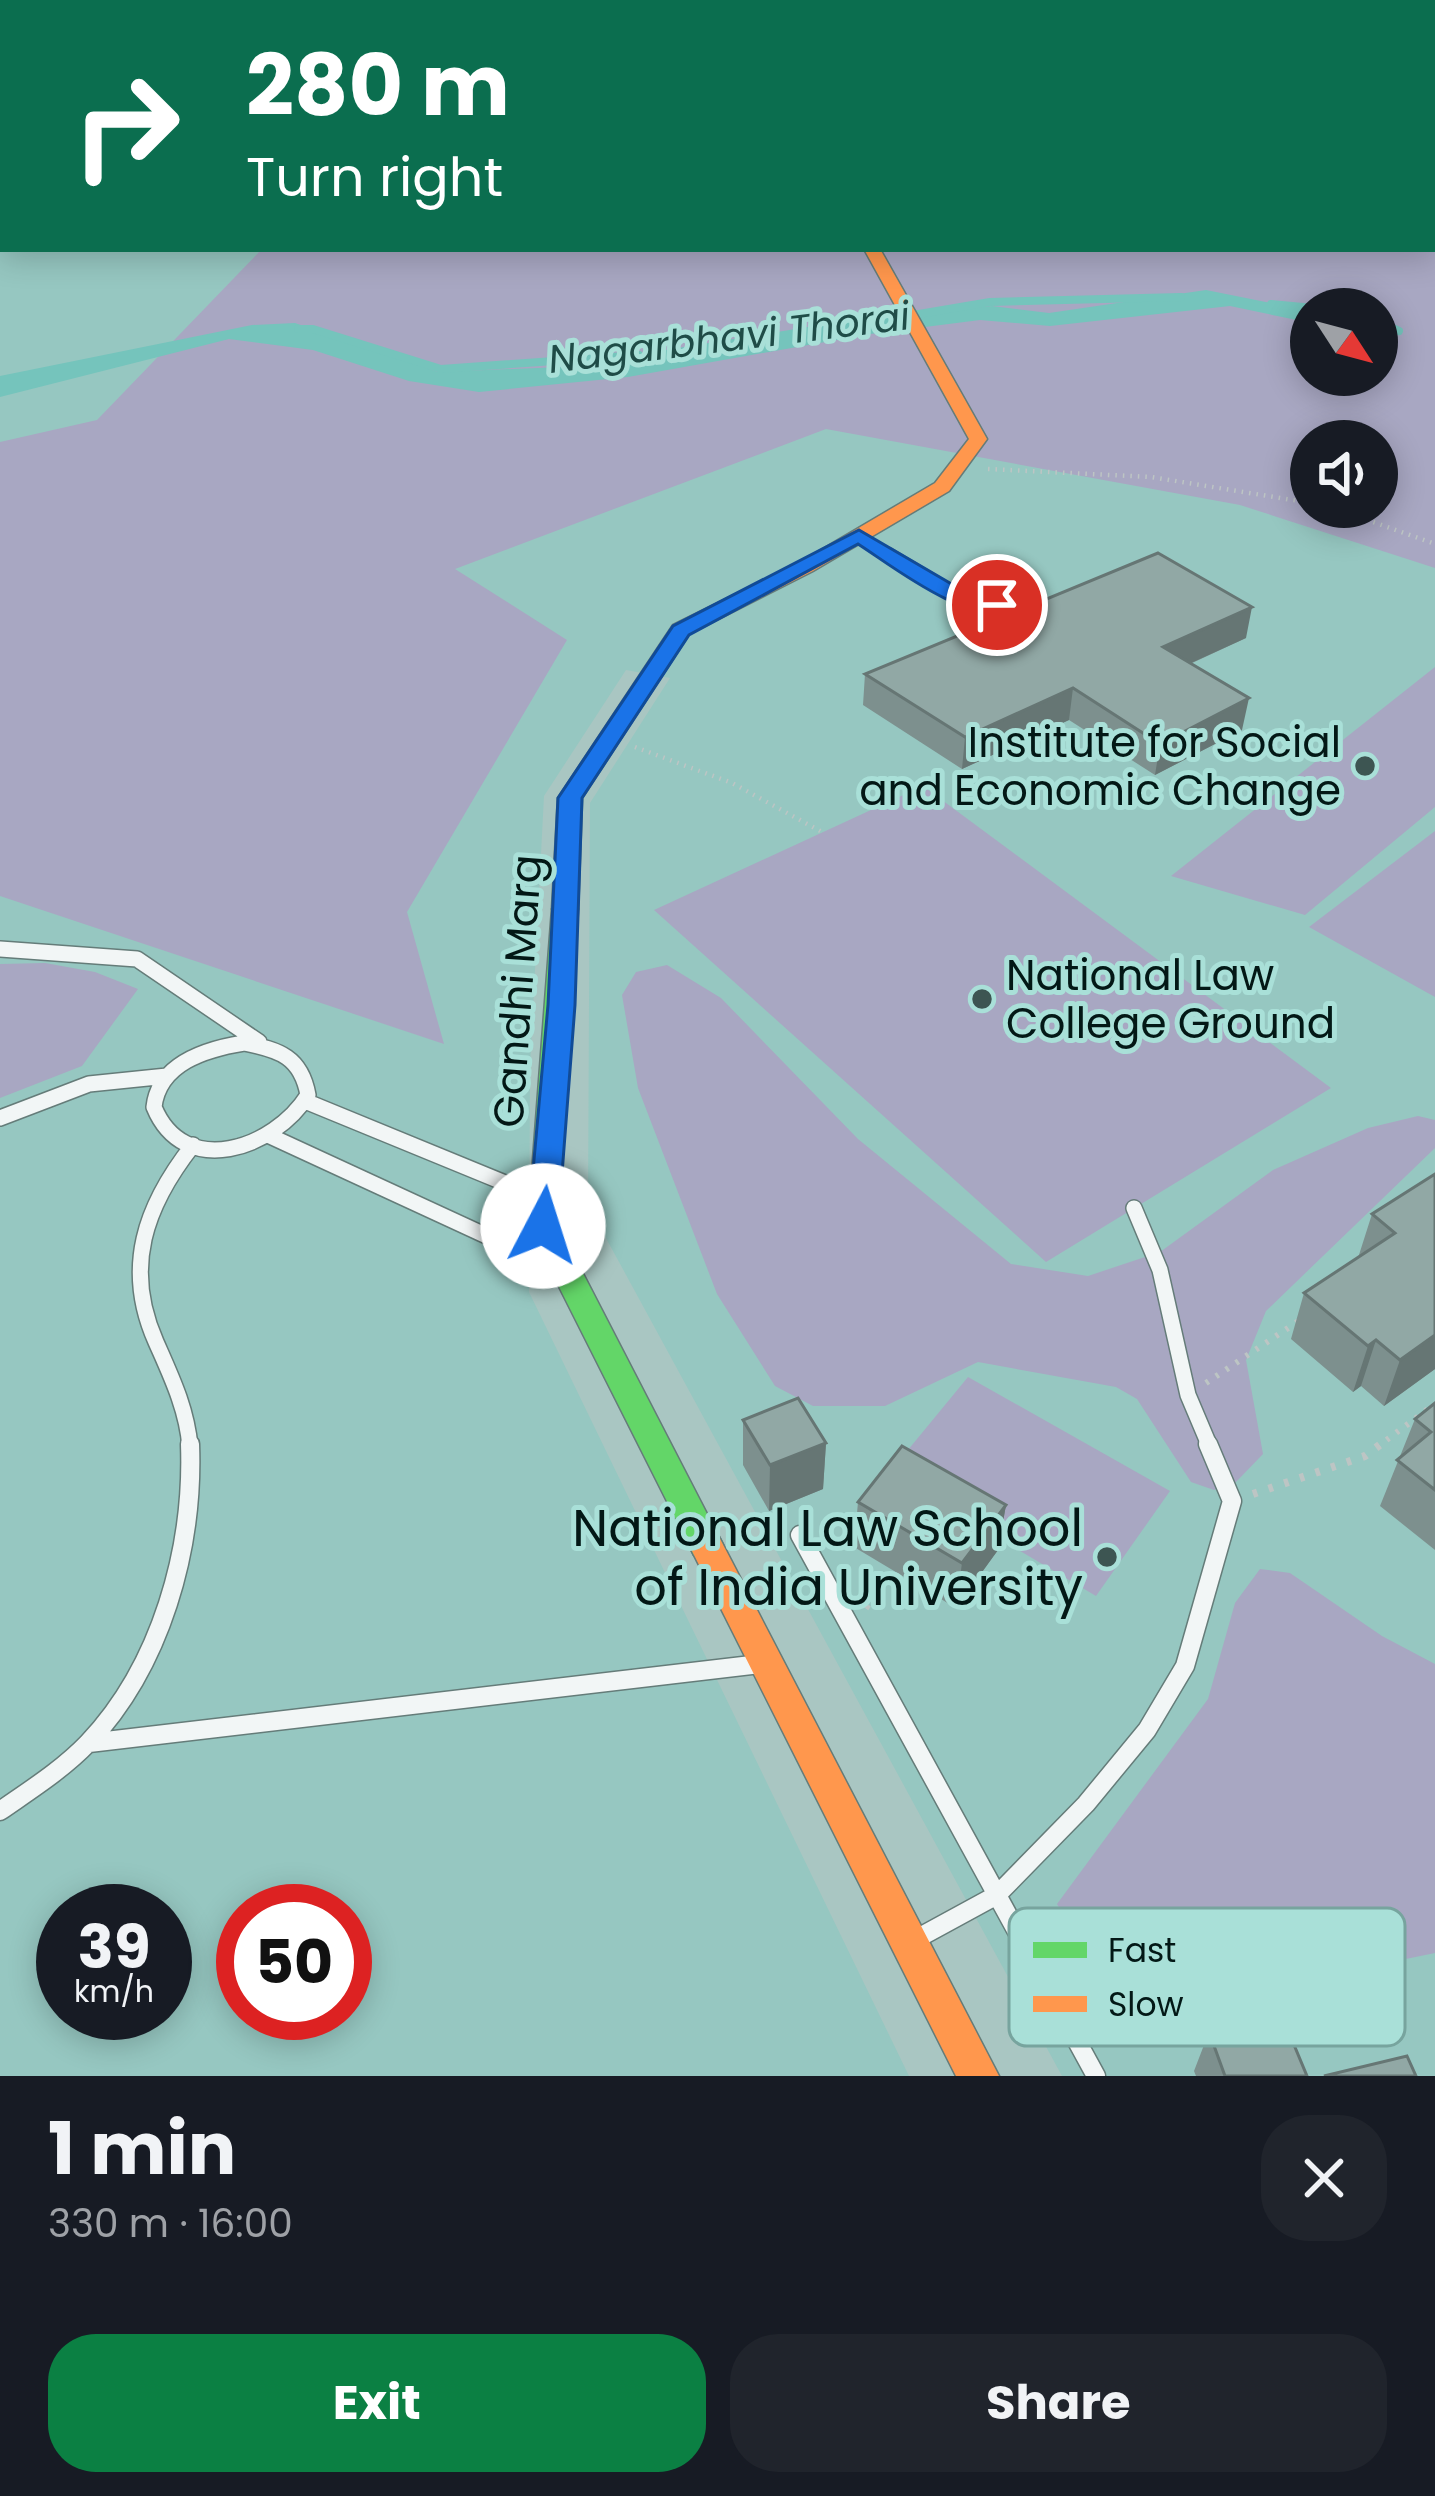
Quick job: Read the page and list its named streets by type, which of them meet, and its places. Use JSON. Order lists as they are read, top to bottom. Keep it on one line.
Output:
{"streets":{"main road":["Gandhi Marg"]},"water":["Nagarbhavi Thorai"],"places":["Institute for Social and Economic Change","National Law College Ground","National Law School of India University"],"legend":["Fast","Slow"],"north":"bottom right","page":{"turn":["280 m","Turn right"],"speed":"39 km/h","limit":"50","heading":["1 min","330 m · 16:00"],"buttons":["Exit","Share"]}}
